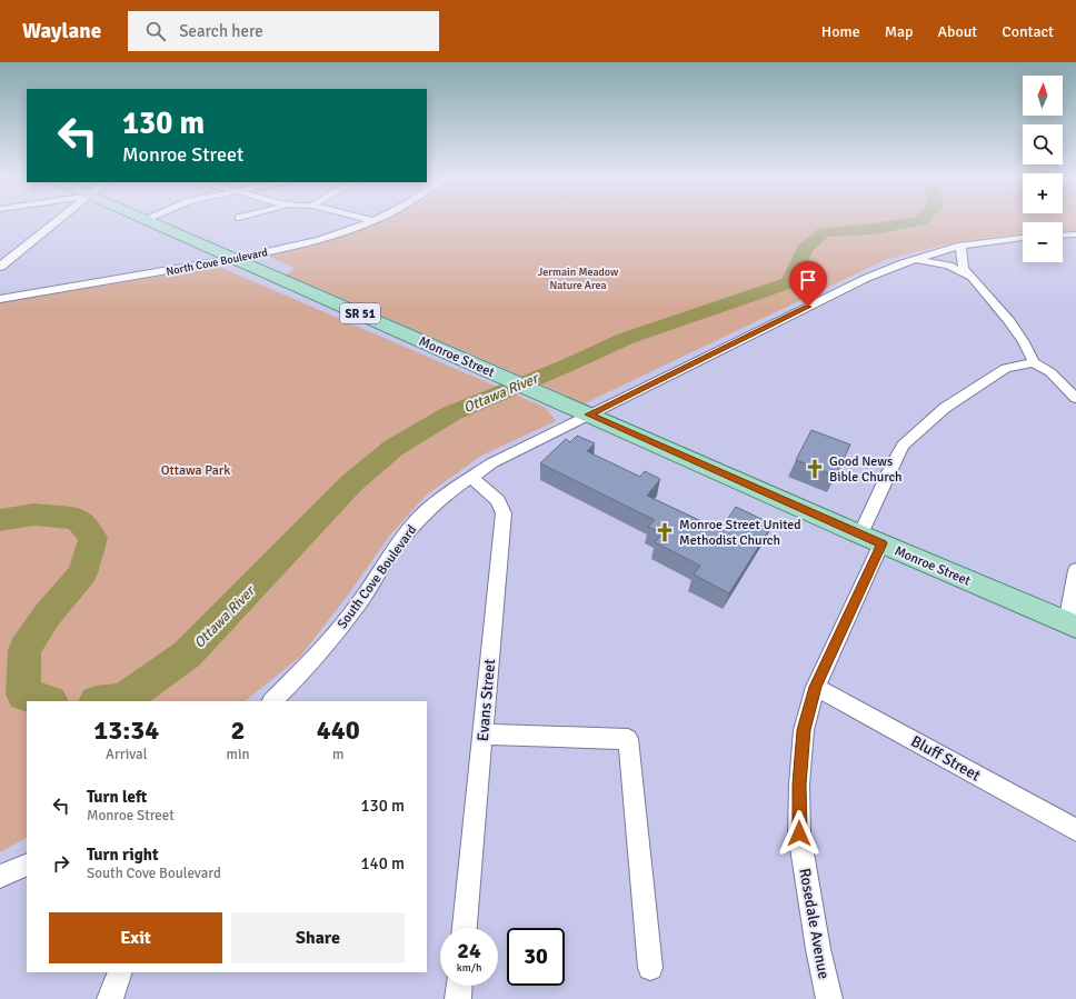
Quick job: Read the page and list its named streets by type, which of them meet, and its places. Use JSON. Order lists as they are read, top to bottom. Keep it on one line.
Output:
{"streets":{"main road":["SR 51","Monroe Street"],"street":["North Cove Boulevard","South Cove Boulevard","Evans Street","Bluff Street","Rosedale Avenue"]},"crossings":[["North Cove Boulevard","Monroe Street"],["Monroe Street","South Cove Boulevard"],["Monroe Street","Rosedale Avenue"],["South Cove Boulevard","Evans Street"],["Bluff Street","Rosedale Avenue"]],"water":["Ottawa River"],"parks":["Jermain Meadow Nature Area","Ottawa Park"],"places":{"church":["Good News Bible Church","Monroe Street United Methodist Church"]},"north":"top","page":{"header":"Waylane","search":"Search here","nav":["Home","Map","About","Contact"],"map_buttons":["+","−"],"turn":["130 m","Monroe Street"],"eta":["13:34","Arrival","2","min","440","m"],"list":[{"name":"Turn left","note":"Monroe Street","value":"130 m"},{"name":"Turn right","note":"South Cove Boulevard","value":"140 m"}],"buttons":["Exit","Share"],"speed":"24 km/h","limit":"30"}}
